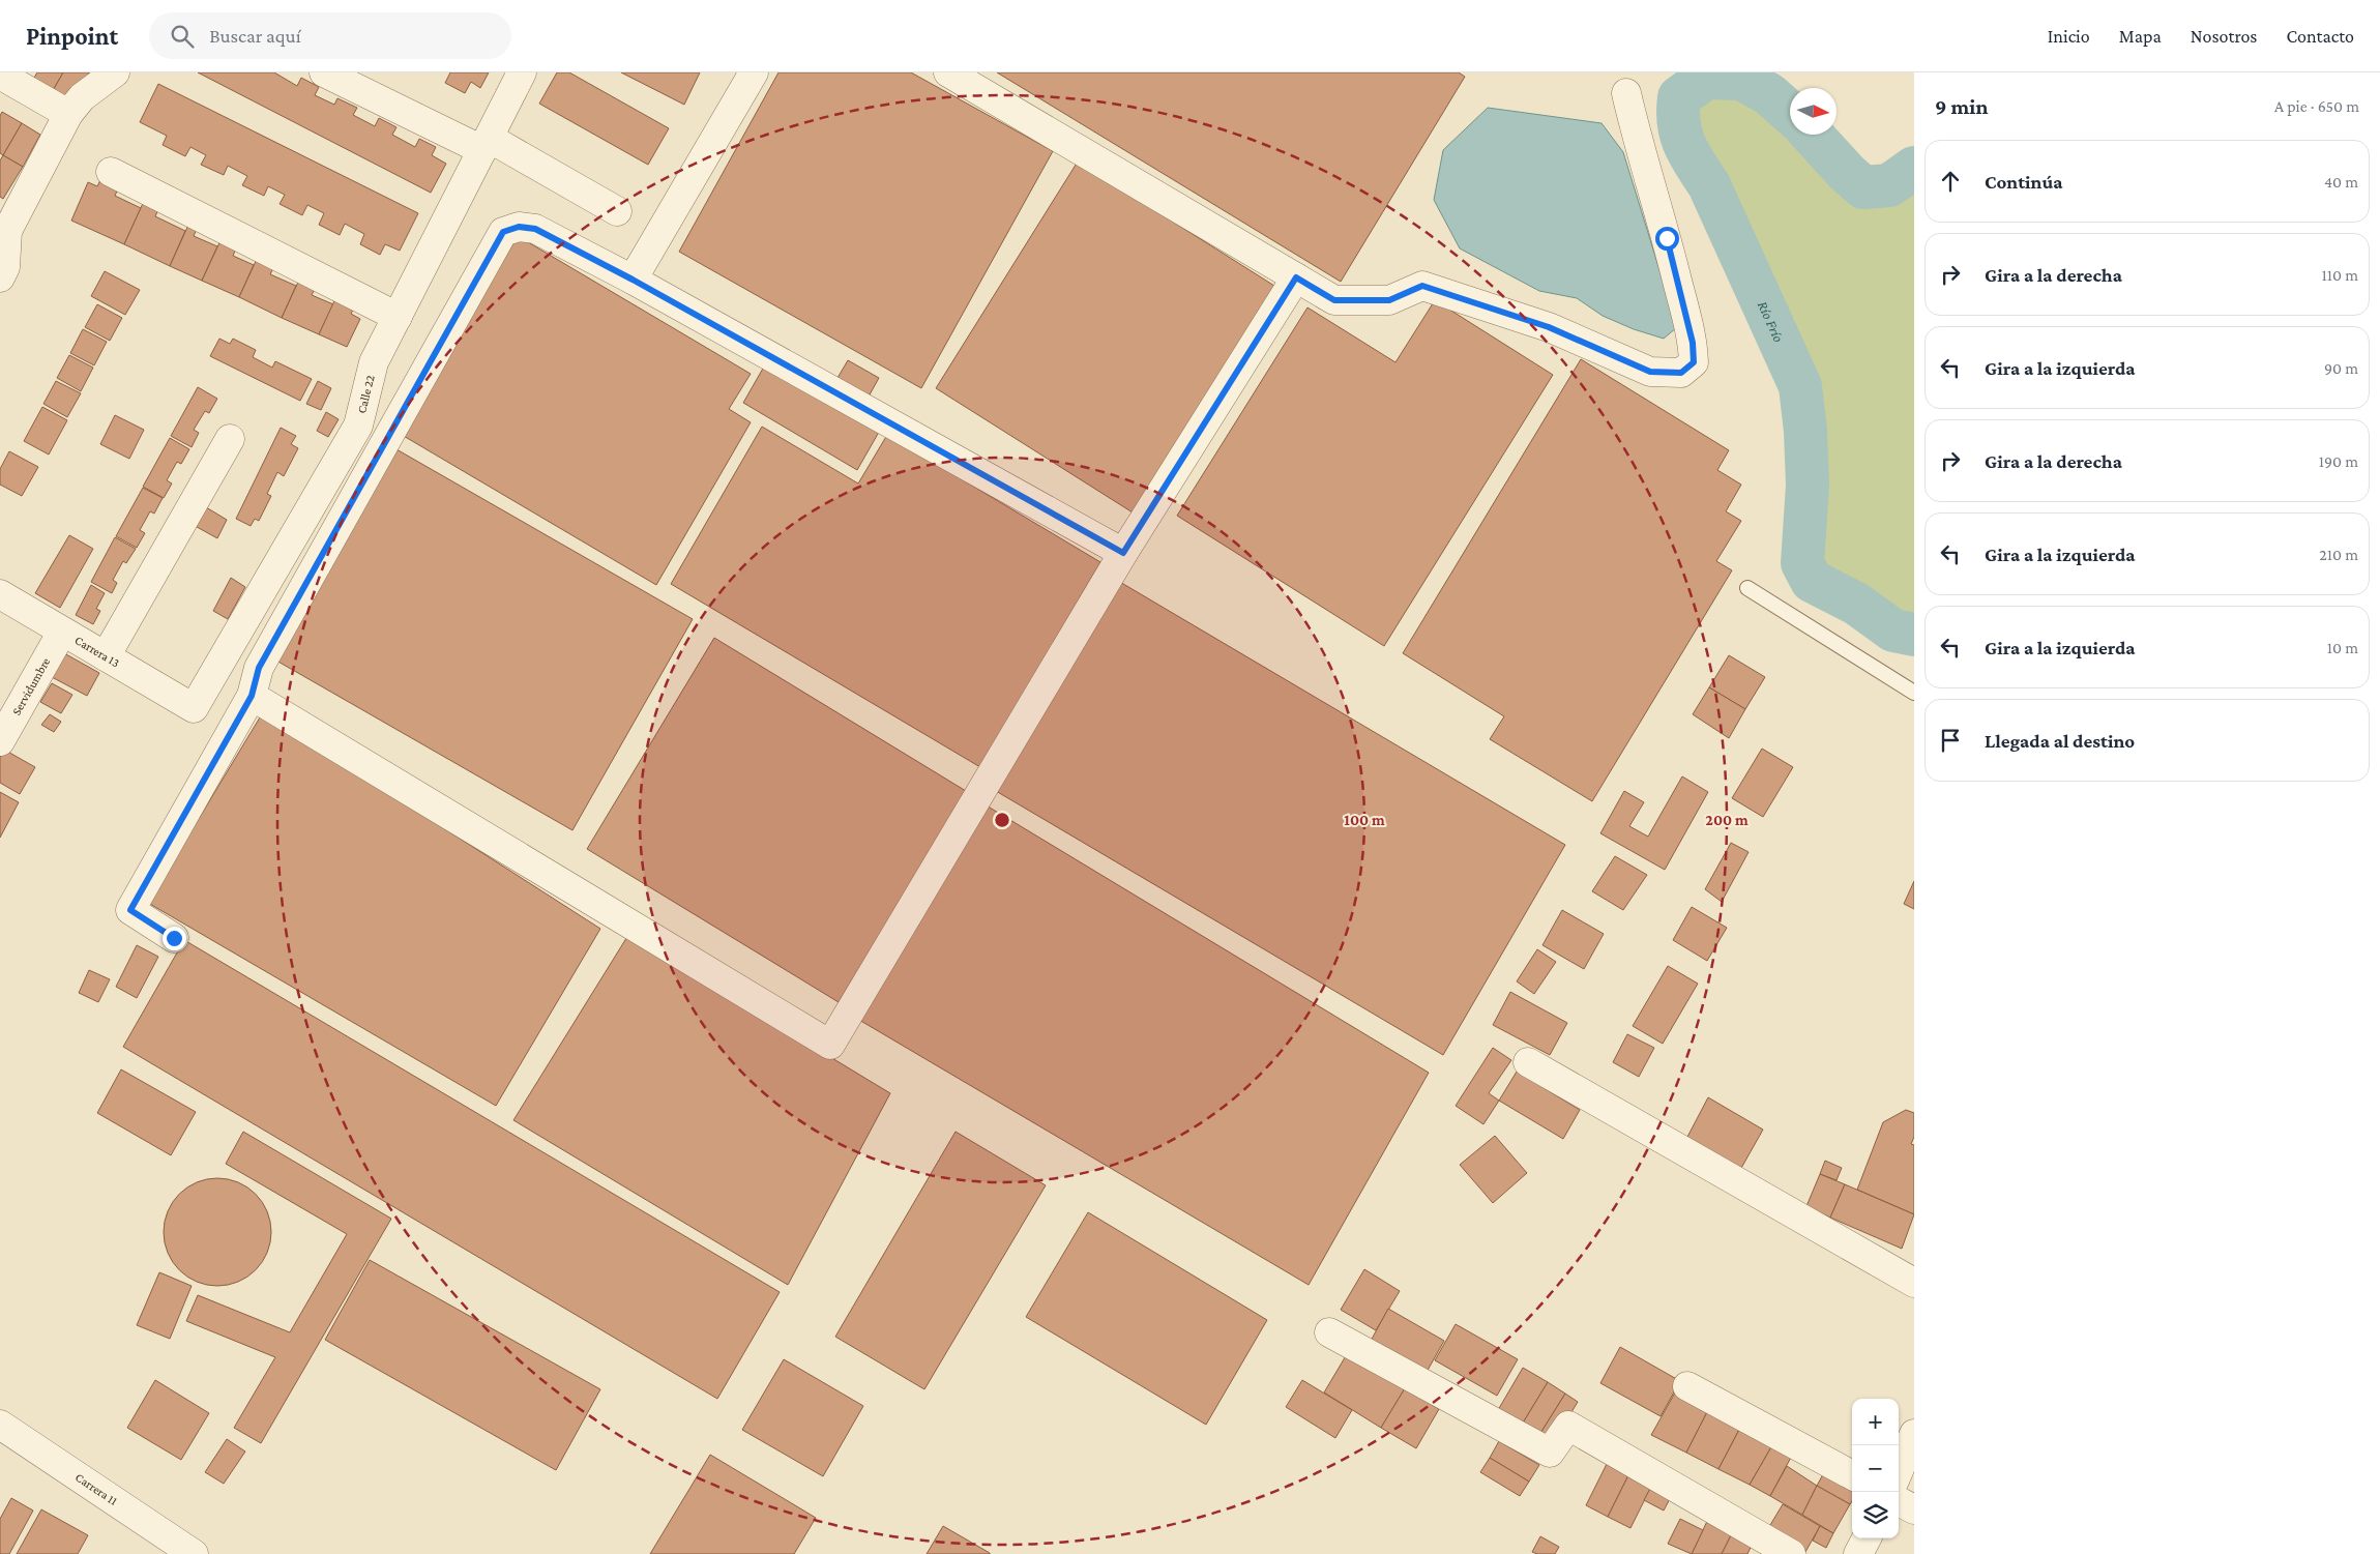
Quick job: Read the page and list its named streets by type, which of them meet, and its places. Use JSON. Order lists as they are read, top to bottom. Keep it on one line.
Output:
{"streets":{"street":["Calle 22","Carrera 13","Servidumbre","Carrera 11"]},"crossings":[["Calle 22","Carrera 13"],["Carrera 13","Servidumbre"]],"water":["Río Frío"],"north":"right","page":{"header":"Pinpoint","search":"Buscar aquí","nav":["Inicio","Mapa","Nosotros","Contacto"],"heading":["9 min","A pie · 650 m"],"list":[["Continúa","40 m"],["Gira a la derecha","110 m"],["Gira a la izquierda","90 m"],["Gira a la derecha","190 m"],["Gira a la izquierda","210 m"],["Gira a la izquierda","10 m"],"Llegada al destino"],"map_buttons":["+","−"]},"rings":["100 m","200 m"]}
